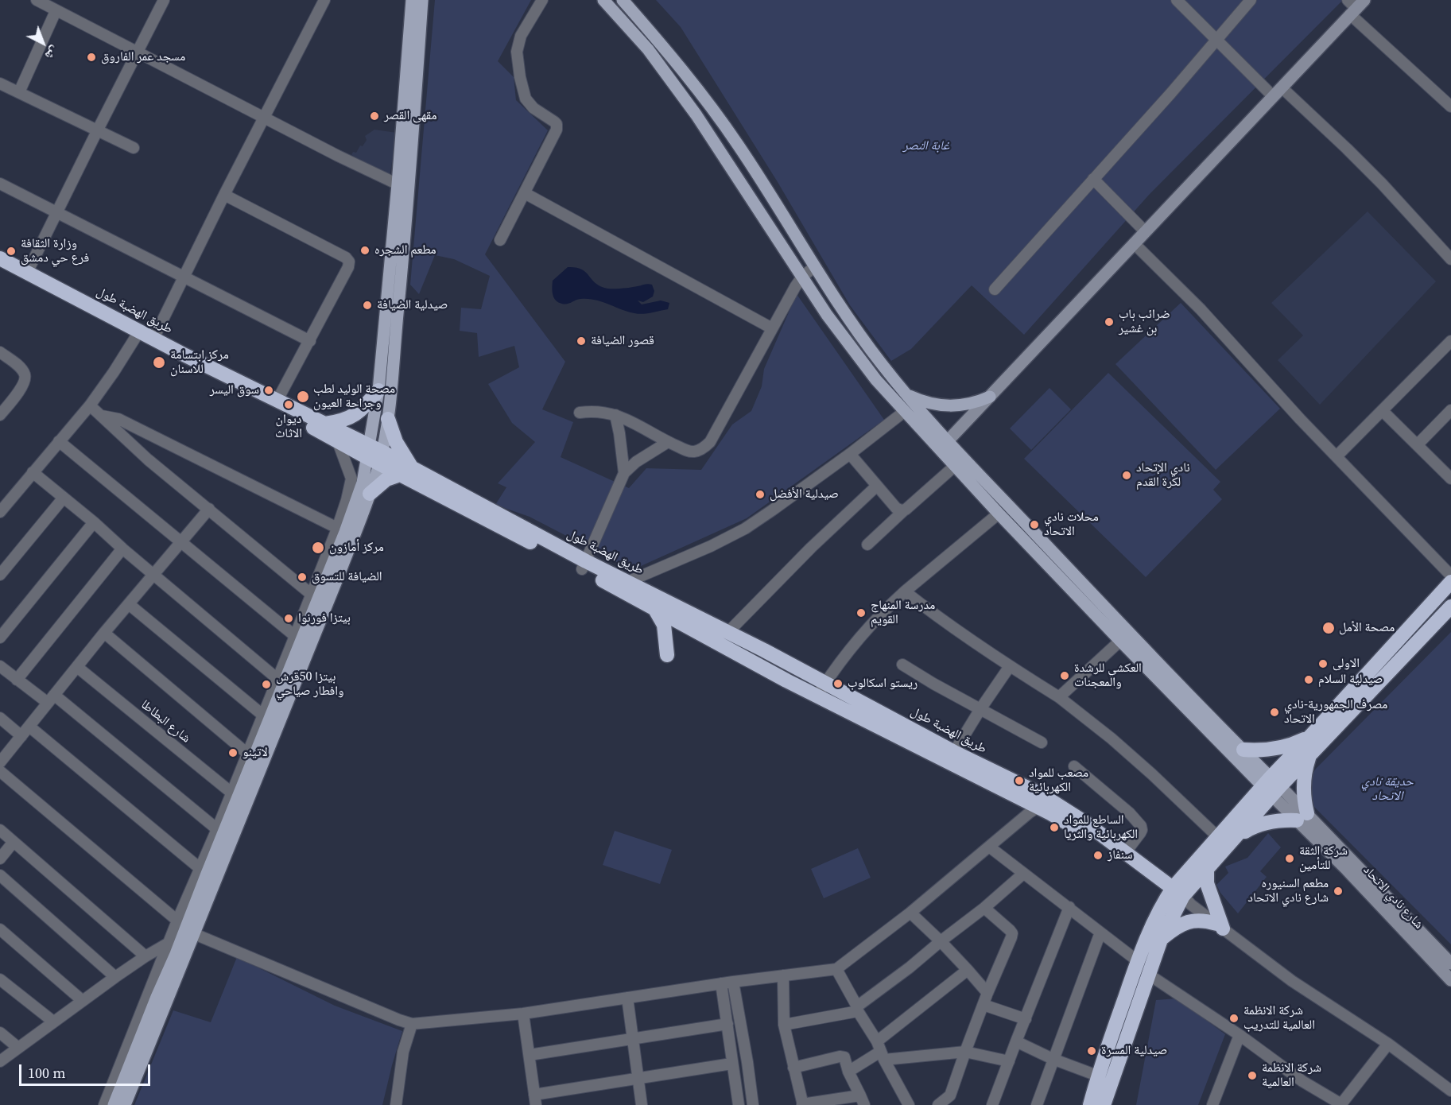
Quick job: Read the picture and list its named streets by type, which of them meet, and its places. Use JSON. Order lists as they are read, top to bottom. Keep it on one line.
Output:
{"streets":{"highway":["طريق الهضبة طول"],"street":["شارع البطاطا","شارع نادي الاتحاد"]},"parks":["غابة النصر","حديقة نادي الاتحاد"],"places":["مسجد عمر الفاروق","مقهى القصر","مطعم الشجره","وزارة الثقافة فرع حي دمشق","صيدلية الضيافة","ضرائب باب بن غشير","قصور الضيافة","مركز ابتسامة للاسنان","سوق اليسر","مصحة الوليد لطب وجراحة العيون","ديوان الاثاث","نادي الإتحاد لكرة القدم","صيدلية الأفضل","محلات نادي الاتحاد","مركز أمازون","الضيافة للتسوق","مدرسة المنهاج القويم","بيتزا فورنوا","مصحة الأمل","الاولى","العكشي للرشدة والمعجنات","صيدلية السلام","ريستو اسكالوب","بيتزا 50قرش وافطار صياحي","مصرف الجمهورية-نادي الاتحاد","لاتينو","مصعب للمواد الكهربائية","الساطع للمواد الكهربائية والثريا","سنفاز","شركة الثقة للتأمين","مطعم السنيوره شارع نادي الاتحاد","شركة الانظمة العالمية للتدريب","صيدلية المسرة","شركة الانظمة العالمية"],"scale_bar":"100 m","north":"bottom right"}
